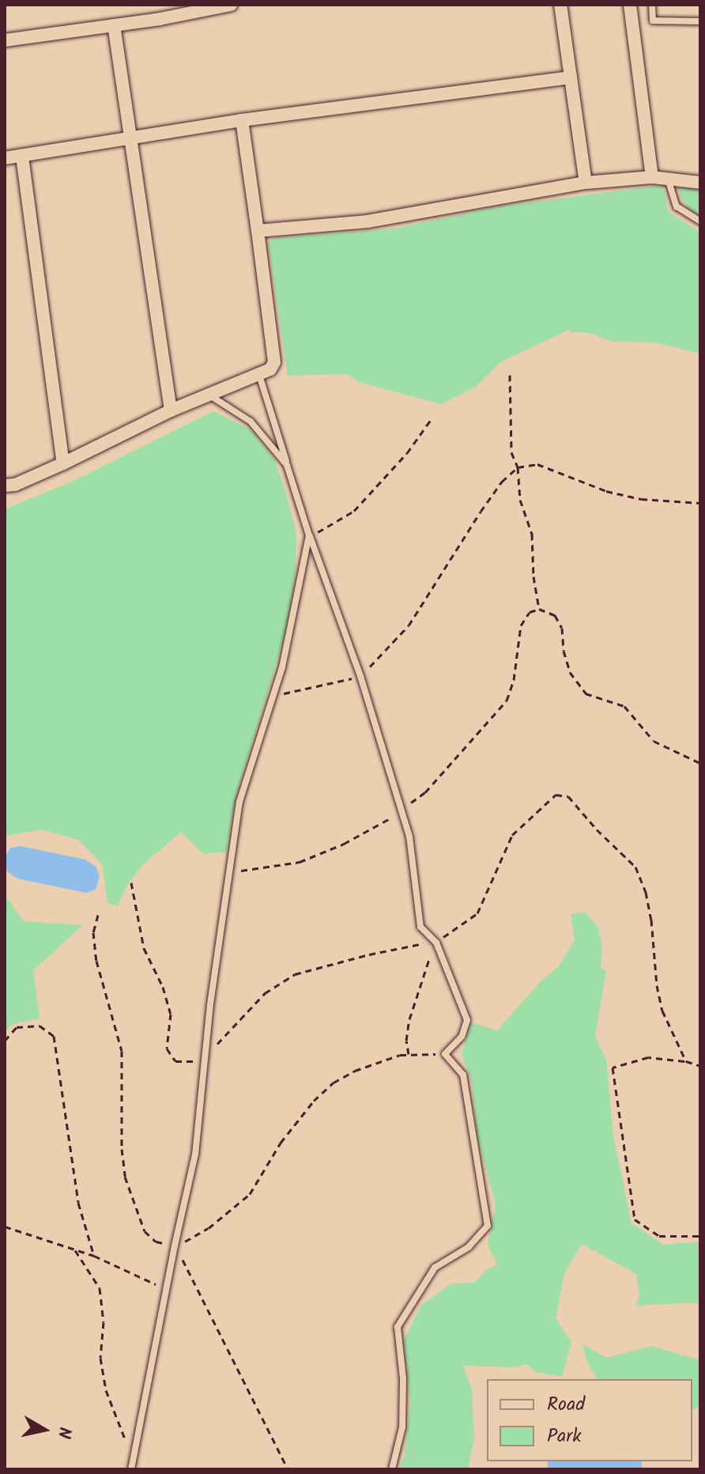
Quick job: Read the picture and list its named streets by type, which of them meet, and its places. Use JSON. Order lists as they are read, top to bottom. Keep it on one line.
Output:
{"legend":["Road","Park"],"north":"right"}
